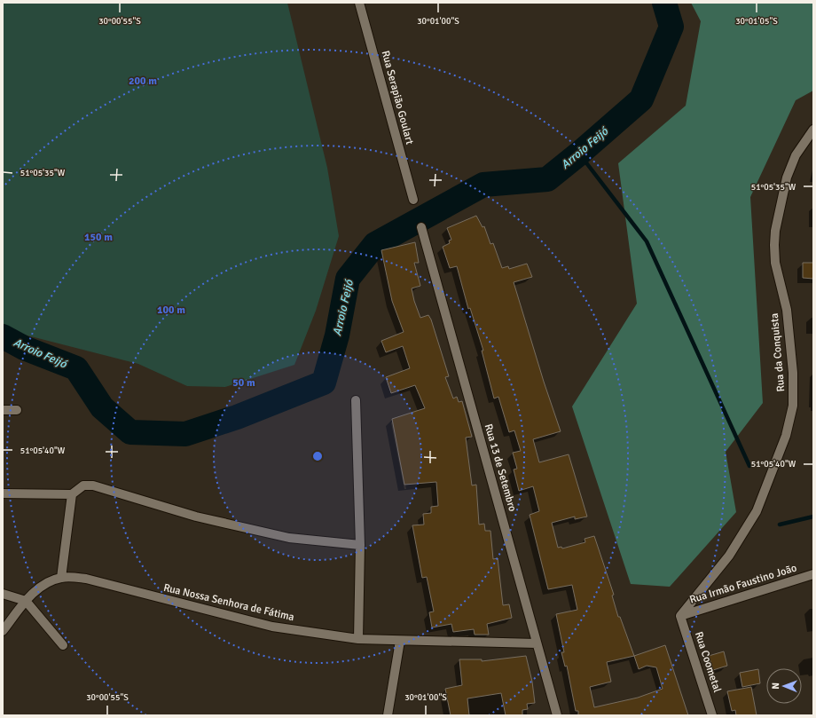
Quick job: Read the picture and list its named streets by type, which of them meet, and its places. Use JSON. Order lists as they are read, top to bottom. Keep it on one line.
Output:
{"streets":{"street":["Rua Serapião Goulart","Rua da Conquista","Rua 13 de Setembro","Rua Irmão Faustino João","Rua Nossa Senhora de Fátima","Rua Coometal"]},"crossings":[["Rua da Conquista","Rua Irmão Faustino João"],["Rua da Conquista","Rua Coometal"],["Rua 13 de Setembro","Rua Nossa Senhora de Fátima"],["Rua Irmão Faustino João","Rua Coometal"]],"water":["Arroio Feijó"],"north":"left","coordinates":["30°00'55\"S","30°01'00\"S","30°01'05\"S","51°05'35\"W","51°05'40\"W"],"rings":["200 m","150 m","100 m","50 m"]}
